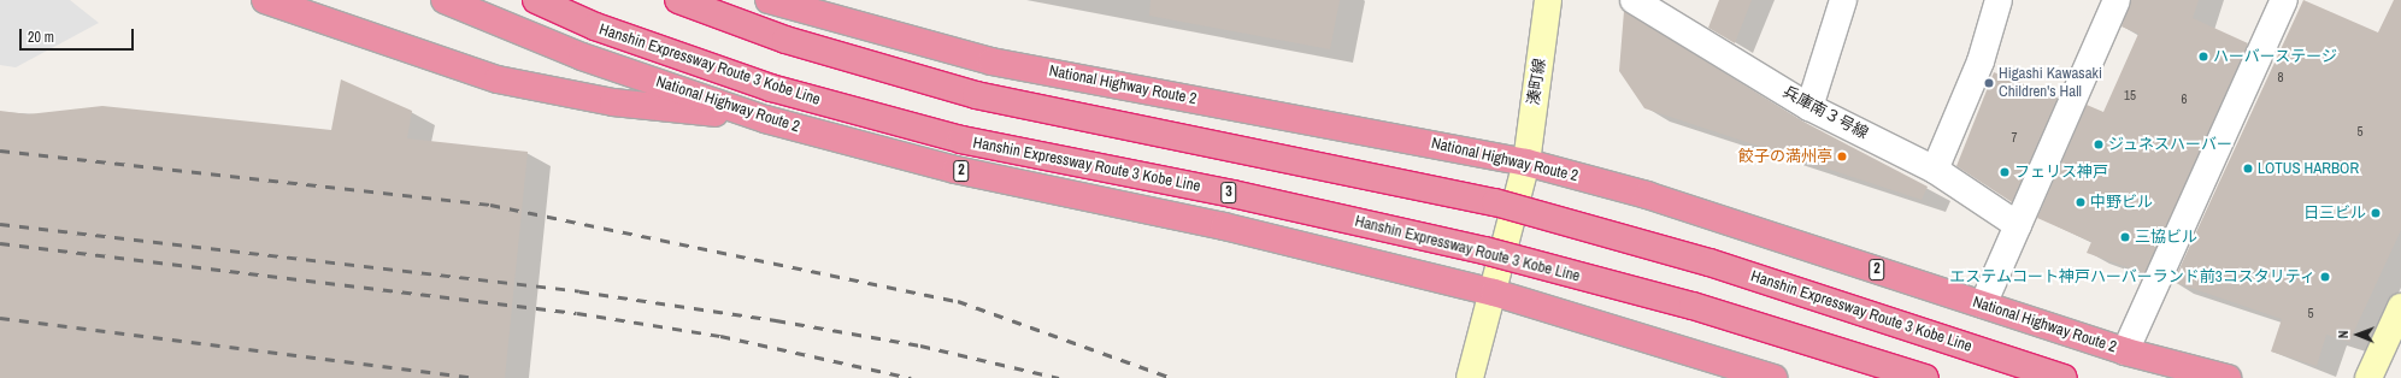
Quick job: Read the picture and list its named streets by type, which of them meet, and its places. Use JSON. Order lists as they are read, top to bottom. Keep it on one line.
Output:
{"streets":{"highway":["Hanshin Expressway Route 3 Kobe Line","National Highway Route 2","2","3"],"street":["湊町線","兵庫南３号線"]},"crossings":[["湊町線","National Highway Route 2"]],"places":["ハーバーステージ","Higashi Kawasaki Children's Hall","ジュネスハーバー","餃子の満州亭","LOTUS HARBOR","フェリス神戸","中野ビル","日三ビル","三協ビル","エステムコート神戸ハーバーランド前3コスタリティ"],"house_numbers":["8","15","6","5","7","5"],"scale_bar":"20 m","north":"left"}
